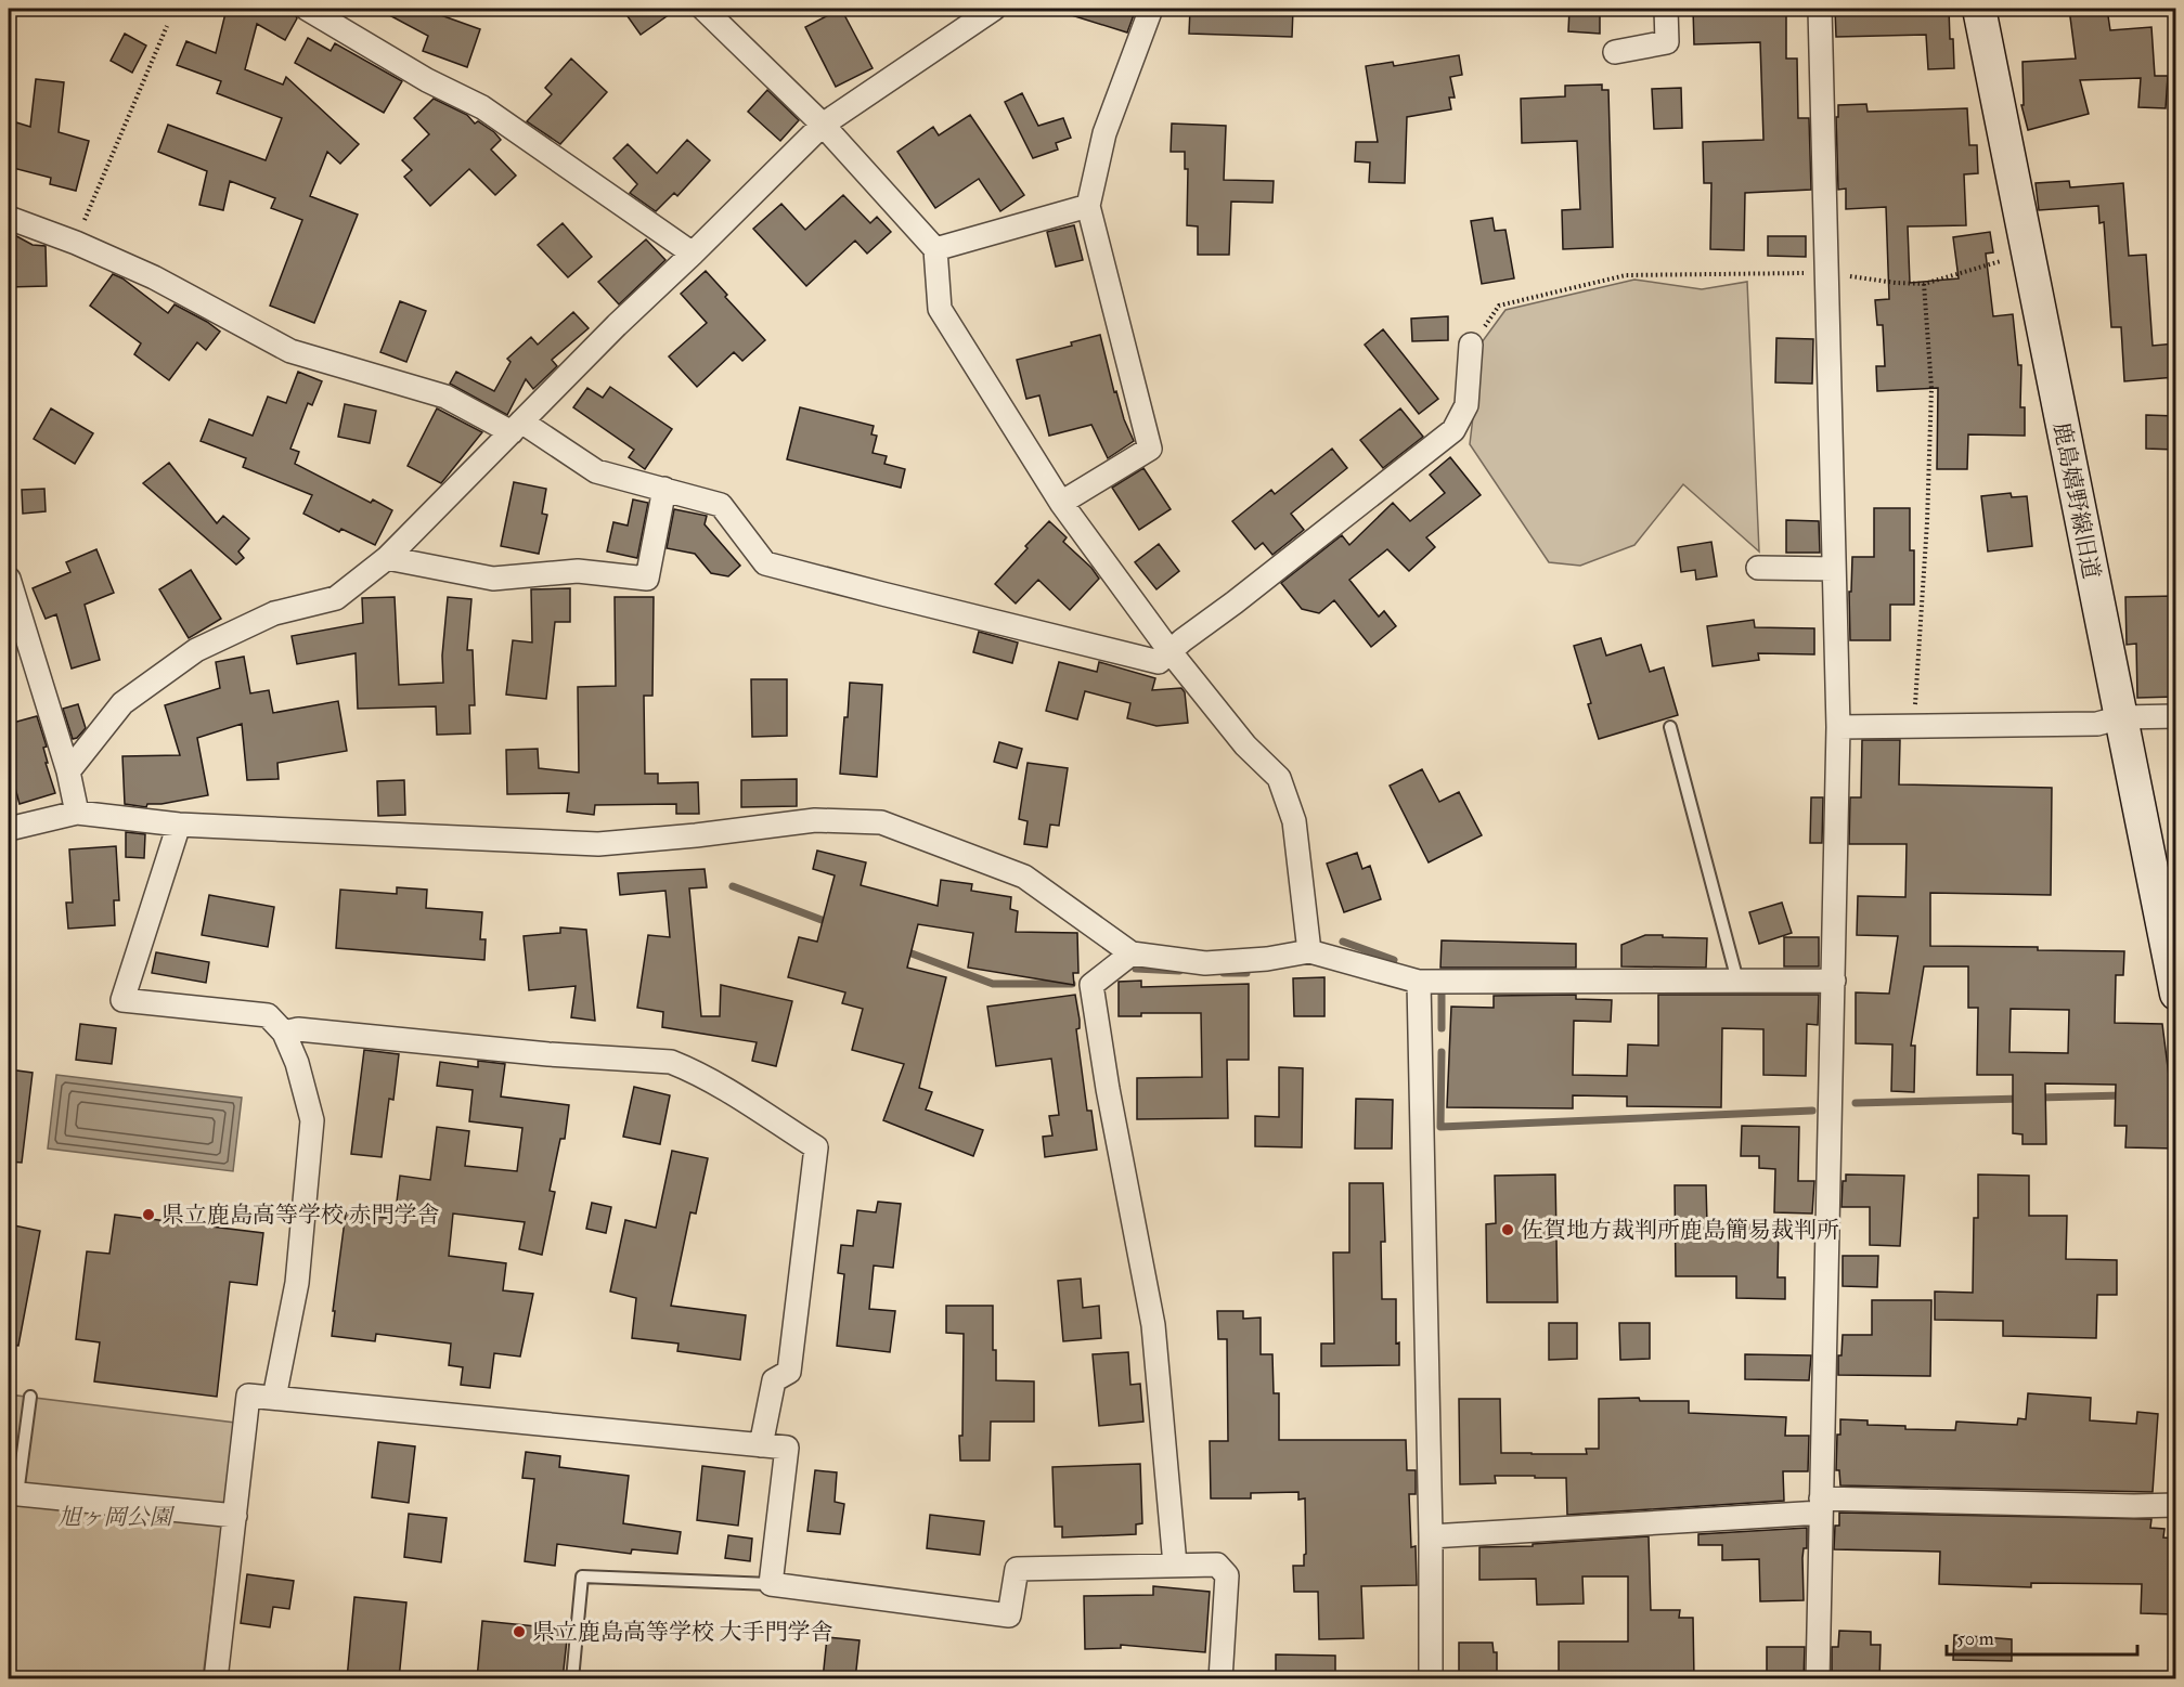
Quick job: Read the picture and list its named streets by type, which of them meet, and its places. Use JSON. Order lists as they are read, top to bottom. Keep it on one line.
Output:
{"streets":{"street":["鹿島嬉野線旧道"]},"parks":["旭ヶ岡公園"],"places":["県立鹿島高等学校 赤門学舎","佐賀地方裁判所鹿島簡易裁判所","県立鹿島高等学校 大手門学舎"],"scale_bar":"50 m"}
